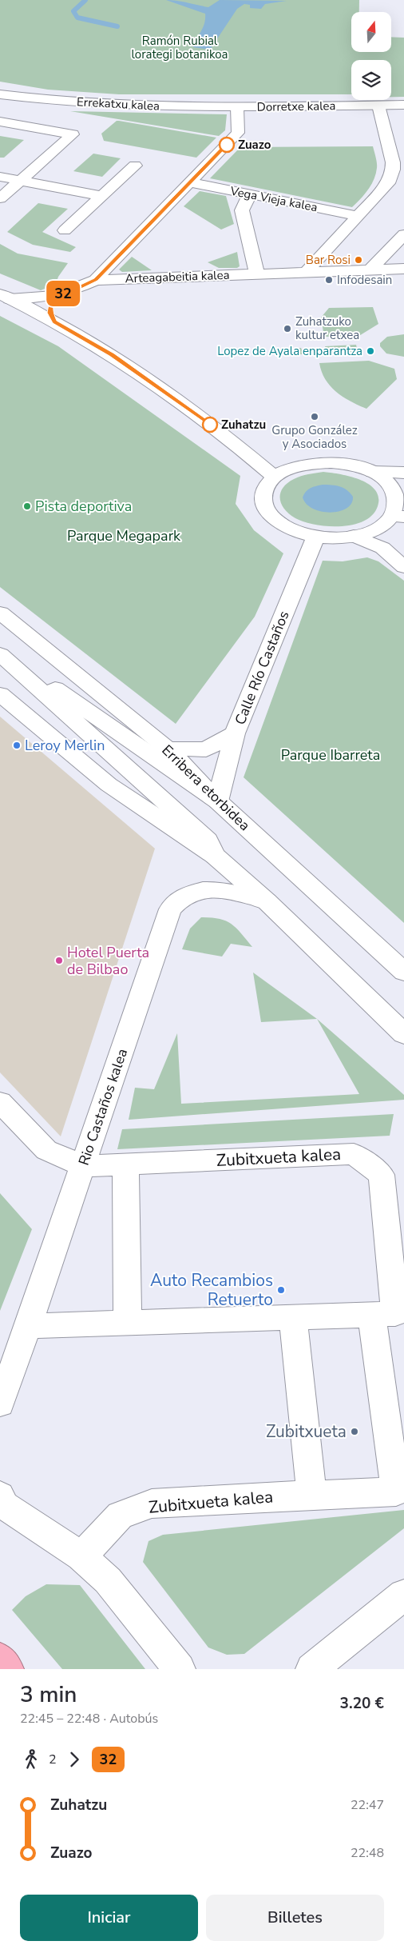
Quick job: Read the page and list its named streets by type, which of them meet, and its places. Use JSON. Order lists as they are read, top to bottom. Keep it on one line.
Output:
{"streets":{"street":["Errekatxu kalea","Dorretxe kalea","Vega Vieja kalea","Arteagabeitia kalea","Calle Río Castaños","Erribera etorbidea","Rio Castaños kalea","Zubitxueta kalea"]},"crossings":[["Errekatxu kalea","Dorretxe kalea"],["Calle Río Castaños","Erribera etorbidea"],["Rio Castaños kalea","Zubitxueta kalea"]],"parks":["Ramón Rubial lorategi botanikoa","Parque Megapark","Parque Ibarreta"],"places":["Zuazo","Bar Rosi","Infodesain","Zuhatzuko kultur etxea","Lopez de Ayala enparantza","Grupo González y Asociados","Zuhatzu","Pista deportiva","Leroy Merlin","Hotel Puerta de Bilbao","Auto Recambios Retuerto","Zubitxueta"],"lines":["bus line 32"],"north":"top","page":{"on_map":"32","heading":["3 min","22:45 – 22:48 · Autobús","3.20 €"],"legs":["2","32"],"list":[{"name":"Zuhatzu","value":"22:47"},{"name":"Zuazo","value":"22:48"}],"buttons":["Iniciar","Billetes"]}}
